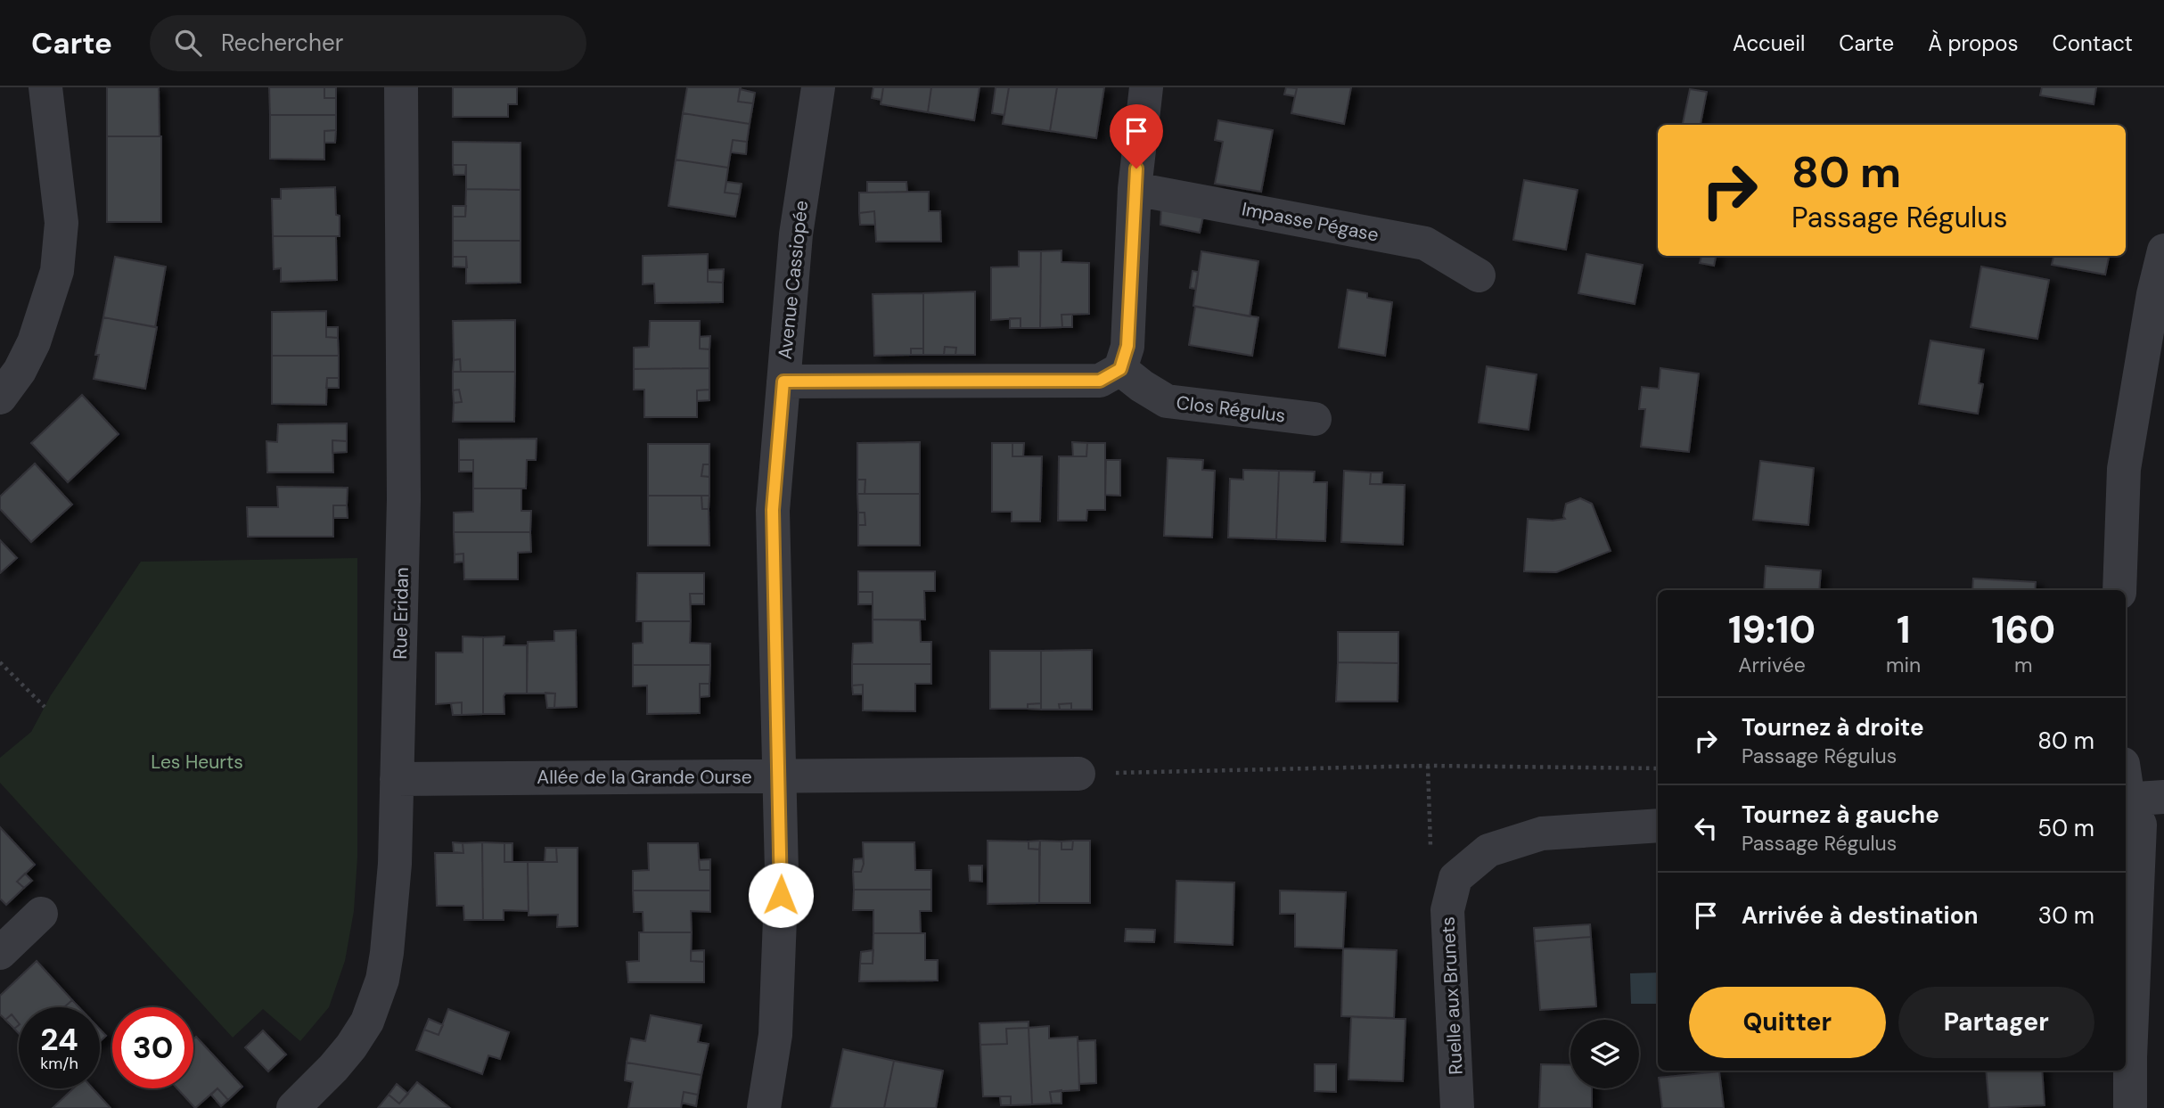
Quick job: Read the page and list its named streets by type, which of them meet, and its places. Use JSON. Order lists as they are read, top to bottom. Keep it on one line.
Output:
{"streets":{"street":["Impasse Pégase","Avenue Cassiopée","Clos Régulus","Rue Eridan","Allée de la Grande Ourse","Ruelle aux Brunets"]},"crossings":[["Avenue Cassiopée","Allée de la Grande Ourse"],["Rue Eridan","Allée de la Grande Ourse"]],"parks":["Les Heurts"],"page":{"header":"Carte","search":"Rechercher","nav":["Accueil","Carte","À propos","Contact"],"turn":["80 m","Passage Régulus"],"eta":["19:10","Arrivée","1","min","160","m"],"list":[{"name":"Tournez à droite","note":"Passage Régulus","value":"80 m"},{"name":"Tournez à gauche","note":"Passage Régulus","value":"50 m"},{"name":"Arrivée à destination","value":"30 m"}],"buttons":["Quitter","Partager"],"speed":"24 km/h","limit":"30"}}
